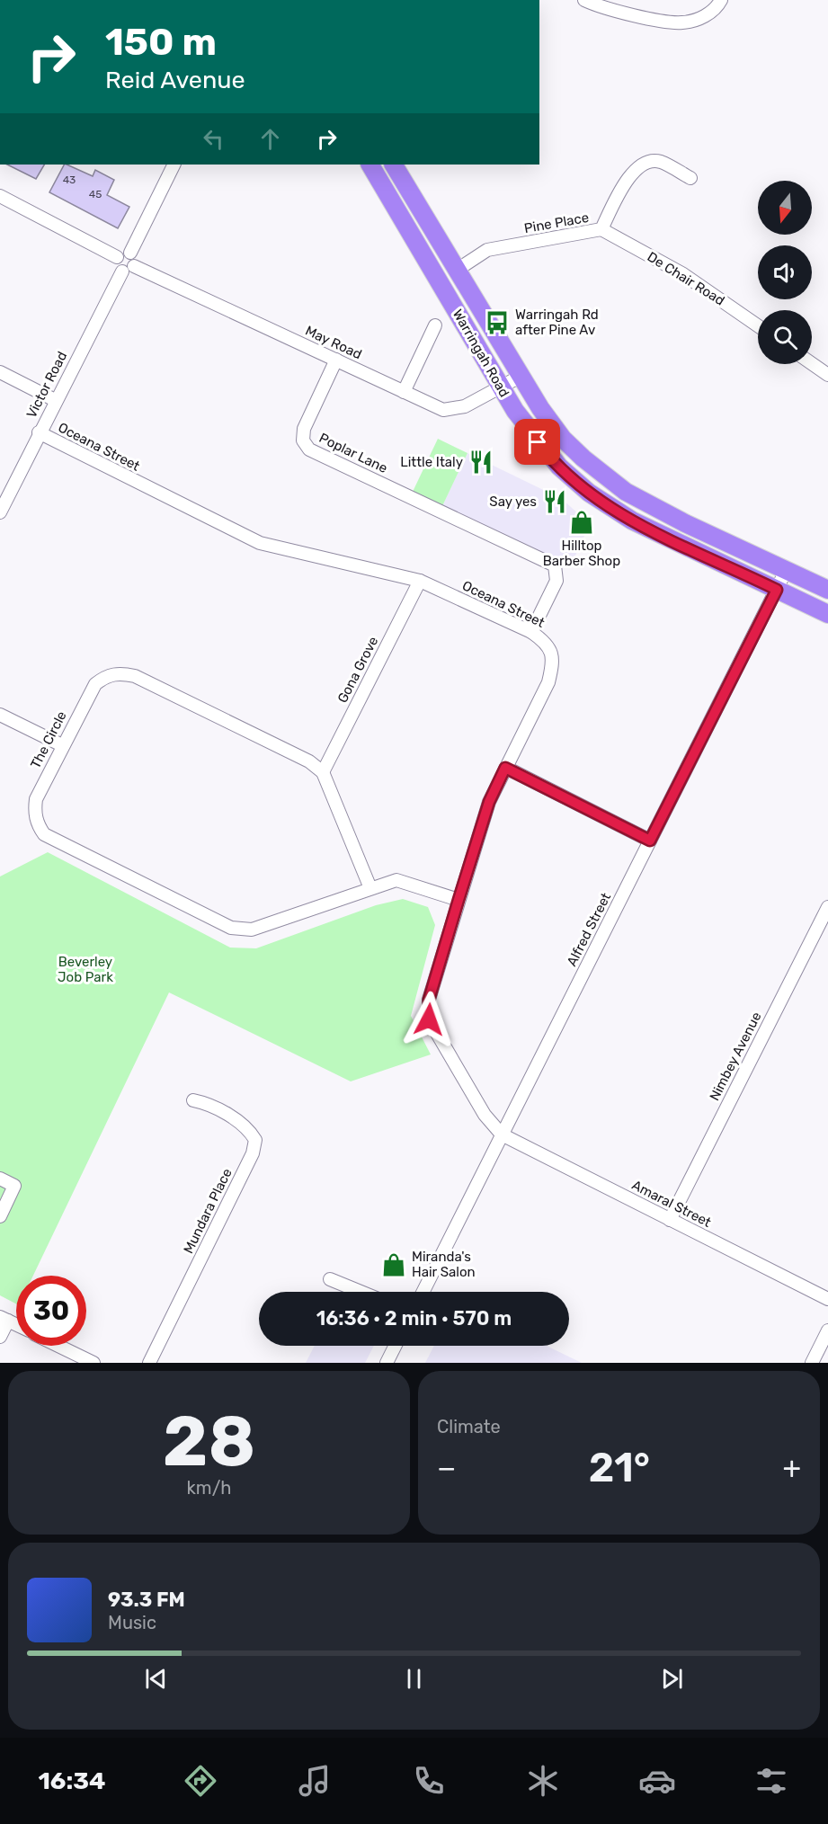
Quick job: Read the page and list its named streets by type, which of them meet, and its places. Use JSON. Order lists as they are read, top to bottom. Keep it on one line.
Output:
{"streets":{"highway":["Warringah Road"],"street":["Pine Place","De Chair Road","May Road","Victor Road","Oceana Street","Poplar Lane","Gona Grove","The Circle","Alfred Street","Nimbey Avenue","Amaral Street","Mundara Place"]},"crossings":[["Pine Place","De Chair Road"],["Pine Place","Warringah Road"],["May Road","Warringah Road"],["May Road","Victor Road"],["May Road","Poplar Lane"],["Warringah Road","Alfred Street"],["Victor Road","Oceana Street"],["Oceana Street","Poplar Lane"],["Oceana Street","Gona Grove"],["Oceana Street","The Circle"],["Oceana Street","Alfred Street"],["Oceana Street","Amaral Street"],["Gona Grove","The Circle"],["Alfred Street","Amaral Street"],["Nimbey Avenue","Amaral Street"]],"parks":["Beverley Job Park"],"places":{"bus stop":["Warringah Rd after Pine Av"],"restaurant":["Little Italy","Say yes"],"shop":["Hilltop Barber Shop","Miranda's Hair Salon"]},"house_numbers":["43","45"],"north":"bottom","page":{"turn":["150 m","Reid Avenue"],"limit":"30","trip":"16:36 · 2 min · 570 m","tile":[["28","km/h"],"Climate"],"heat":["−","21°","+"],"song":["93.3 FM","Music"],"tabs":"16:34"}}
